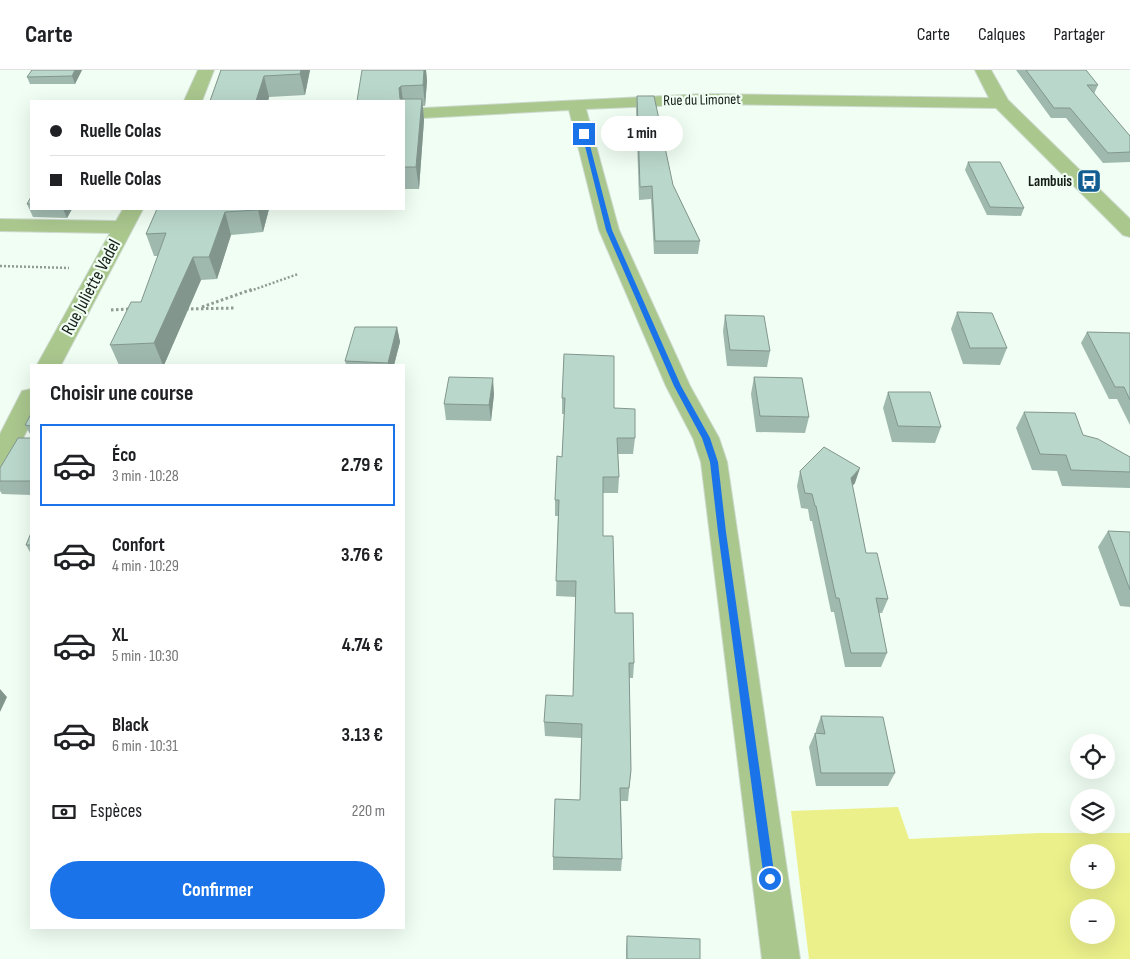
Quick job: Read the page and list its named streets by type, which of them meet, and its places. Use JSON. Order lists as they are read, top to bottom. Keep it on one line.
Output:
{"streets":{"street":["Rue du Limonet","Rue Juliette Vadel"]},"places":{"bus stop":["Lambuis"]},"page":{"header":"Carte","nav":["Carte","Calques","Partager"],"banner":["Ruelle Colas","Ruelle Colas"],"bubble":"1 min","heading":"Choisir une course","list":[{"name":"Éco","note":"3 min · 10:28","value":"2.79 €"},{"name":"Confort","note":"4 min · 10:29","value":"3.76 €"},{"name":"XL","note":"5 min · 10:30","value":"4.74 €"},{"name":"Black","note":"6 min · 10:31","value":"3.13 €"}],"map_buttons":["+","−"],"pay":["Espèces","220 m"],"buttons":"Confirmer"}}
